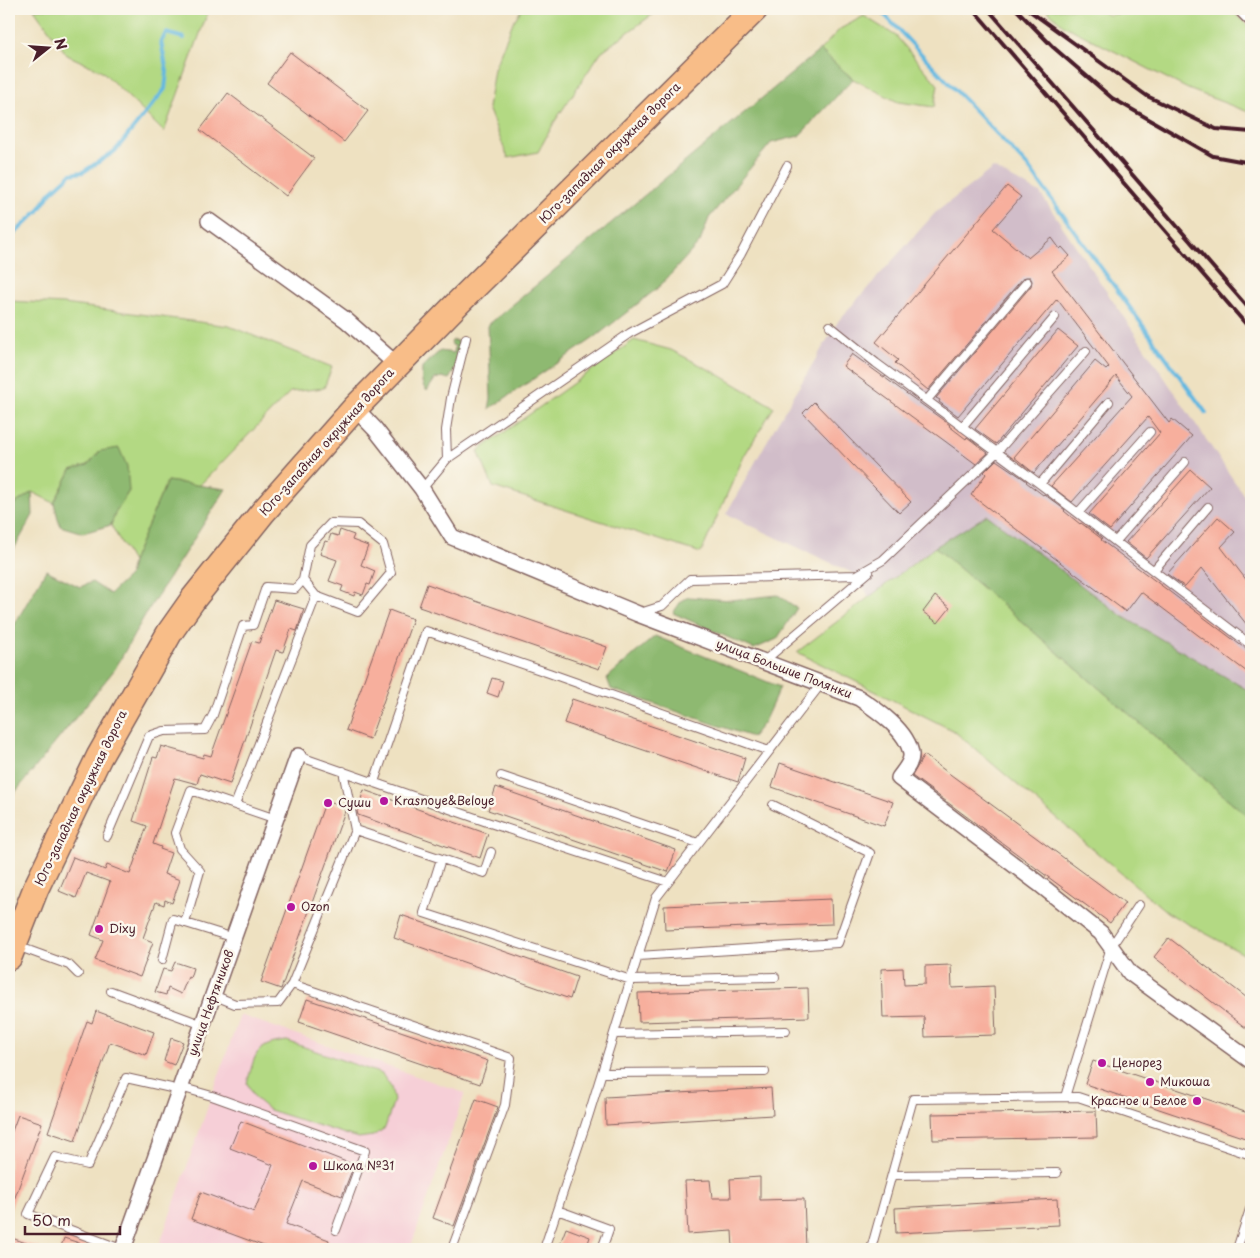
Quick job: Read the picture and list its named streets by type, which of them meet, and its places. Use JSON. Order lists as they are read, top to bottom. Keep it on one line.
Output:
{"streets":{"highway":["Юго-западная окружная дорога"],"street":["улица Большие Полянки","улица Нефтяников"]},"crossings":[["Юго-западная окружная дорога","улица Большие Полянки"]],"places":["Krasnoye&Beloye","Суши","Ozon","Dixy","Ценорез","Микоша","Красное и Белое","Школа №31"],"scale_bar":"50 m","north":"right"}
